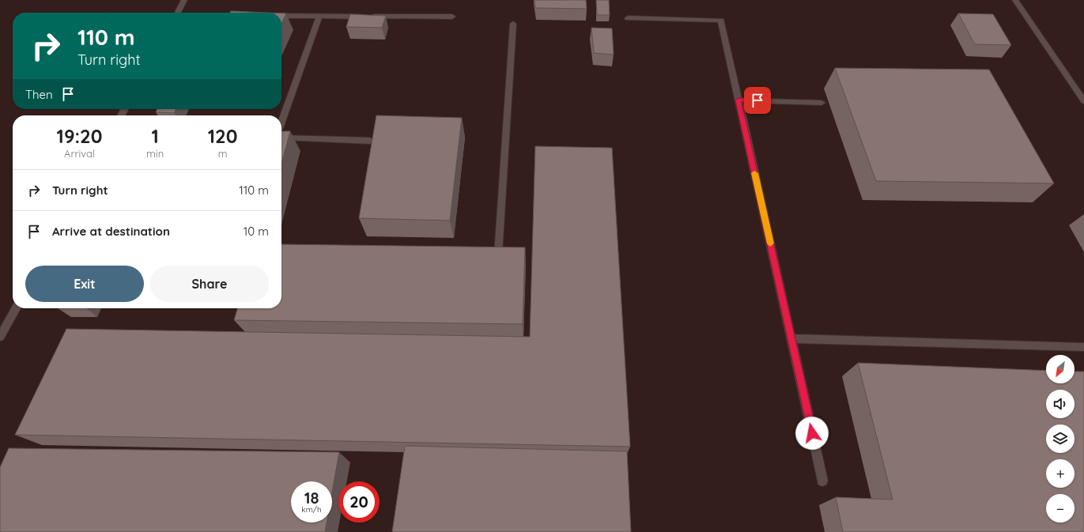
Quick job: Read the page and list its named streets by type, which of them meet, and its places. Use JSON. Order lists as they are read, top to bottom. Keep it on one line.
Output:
{"north":"bottom left","page":{"turn":["110 m","Turn right"],"then":"Then","eta":["19:20","Arrival","1","min","120","m"],"list":[{"name":"Turn right","value":"110 m"},{"name":"Arrive at destination","value":"10 m"}],"buttons":["Exit","Share"],"map_buttons":["+","−"],"speed":"18 km/h","limit":"20"}}
